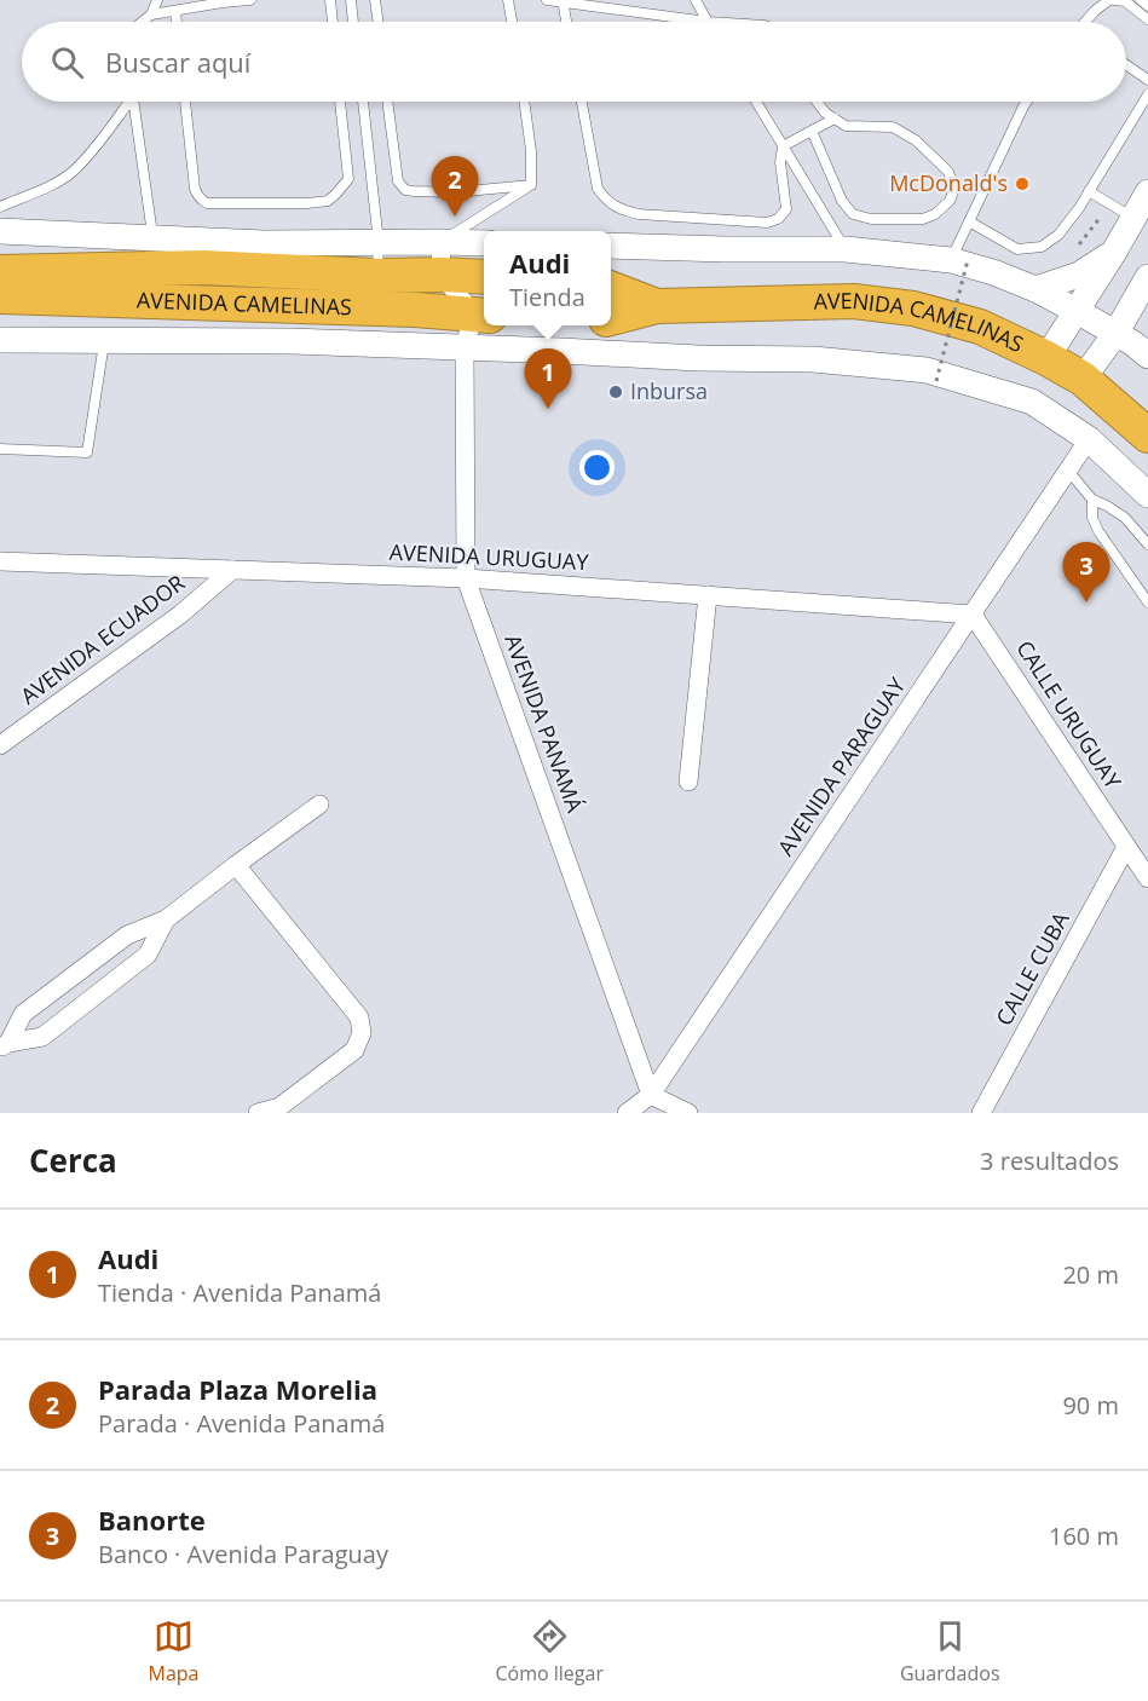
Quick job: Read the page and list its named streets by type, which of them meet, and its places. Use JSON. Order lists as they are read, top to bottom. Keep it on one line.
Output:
{"streets":{"highway":["AVENIDA CAMELINAS"],"street":["AVENIDA URUGUAY","AVENIDA ECUADOR","CALLE URUGUAY","AVENIDA PANAMÁ","AVENIDA PARAGUAY","CALLE CUBA"]},"crossings":[["AVENIDA CAMELINAS","AVENIDA PANAMÁ"],["AVENIDA URUGUAY","AVENIDA ECUADOR"],["AVENIDA URUGUAY","CALLE URUGUAY"],["AVENIDA URUGUAY","AVENIDA PANAMÁ"],["AVENIDA URUGUAY","AVENIDA PARAGUAY"],["CALLE URUGUAY","AVENIDA PARAGUAY"],["CALLE URUGUAY","CALLE CUBA"],["AVENIDA PANAMÁ","AVENIDA PARAGUAY"]],"places":["McDonald's","Inbursa"],"page":{"search":"Buscar aquí","pins":["2","1","3"],"popup":["Audi","Tienda"],"heading":["Cerca","3 resultados"],"list":[{"mark":"1","name":"Audi","note":"Tienda · Avenida Panamá","value":"20 m"},{"mark":"2","name":"Parada Plaza Morelia","note":"Parada · Avenida Panamá","value":"90 m"},{"mark":"3","name":"Banorte","note":"Banco · Avenida Paraguay","value":"160 m"}],"nav":["Mapa","Cómo llegar","Guardados"]}}
